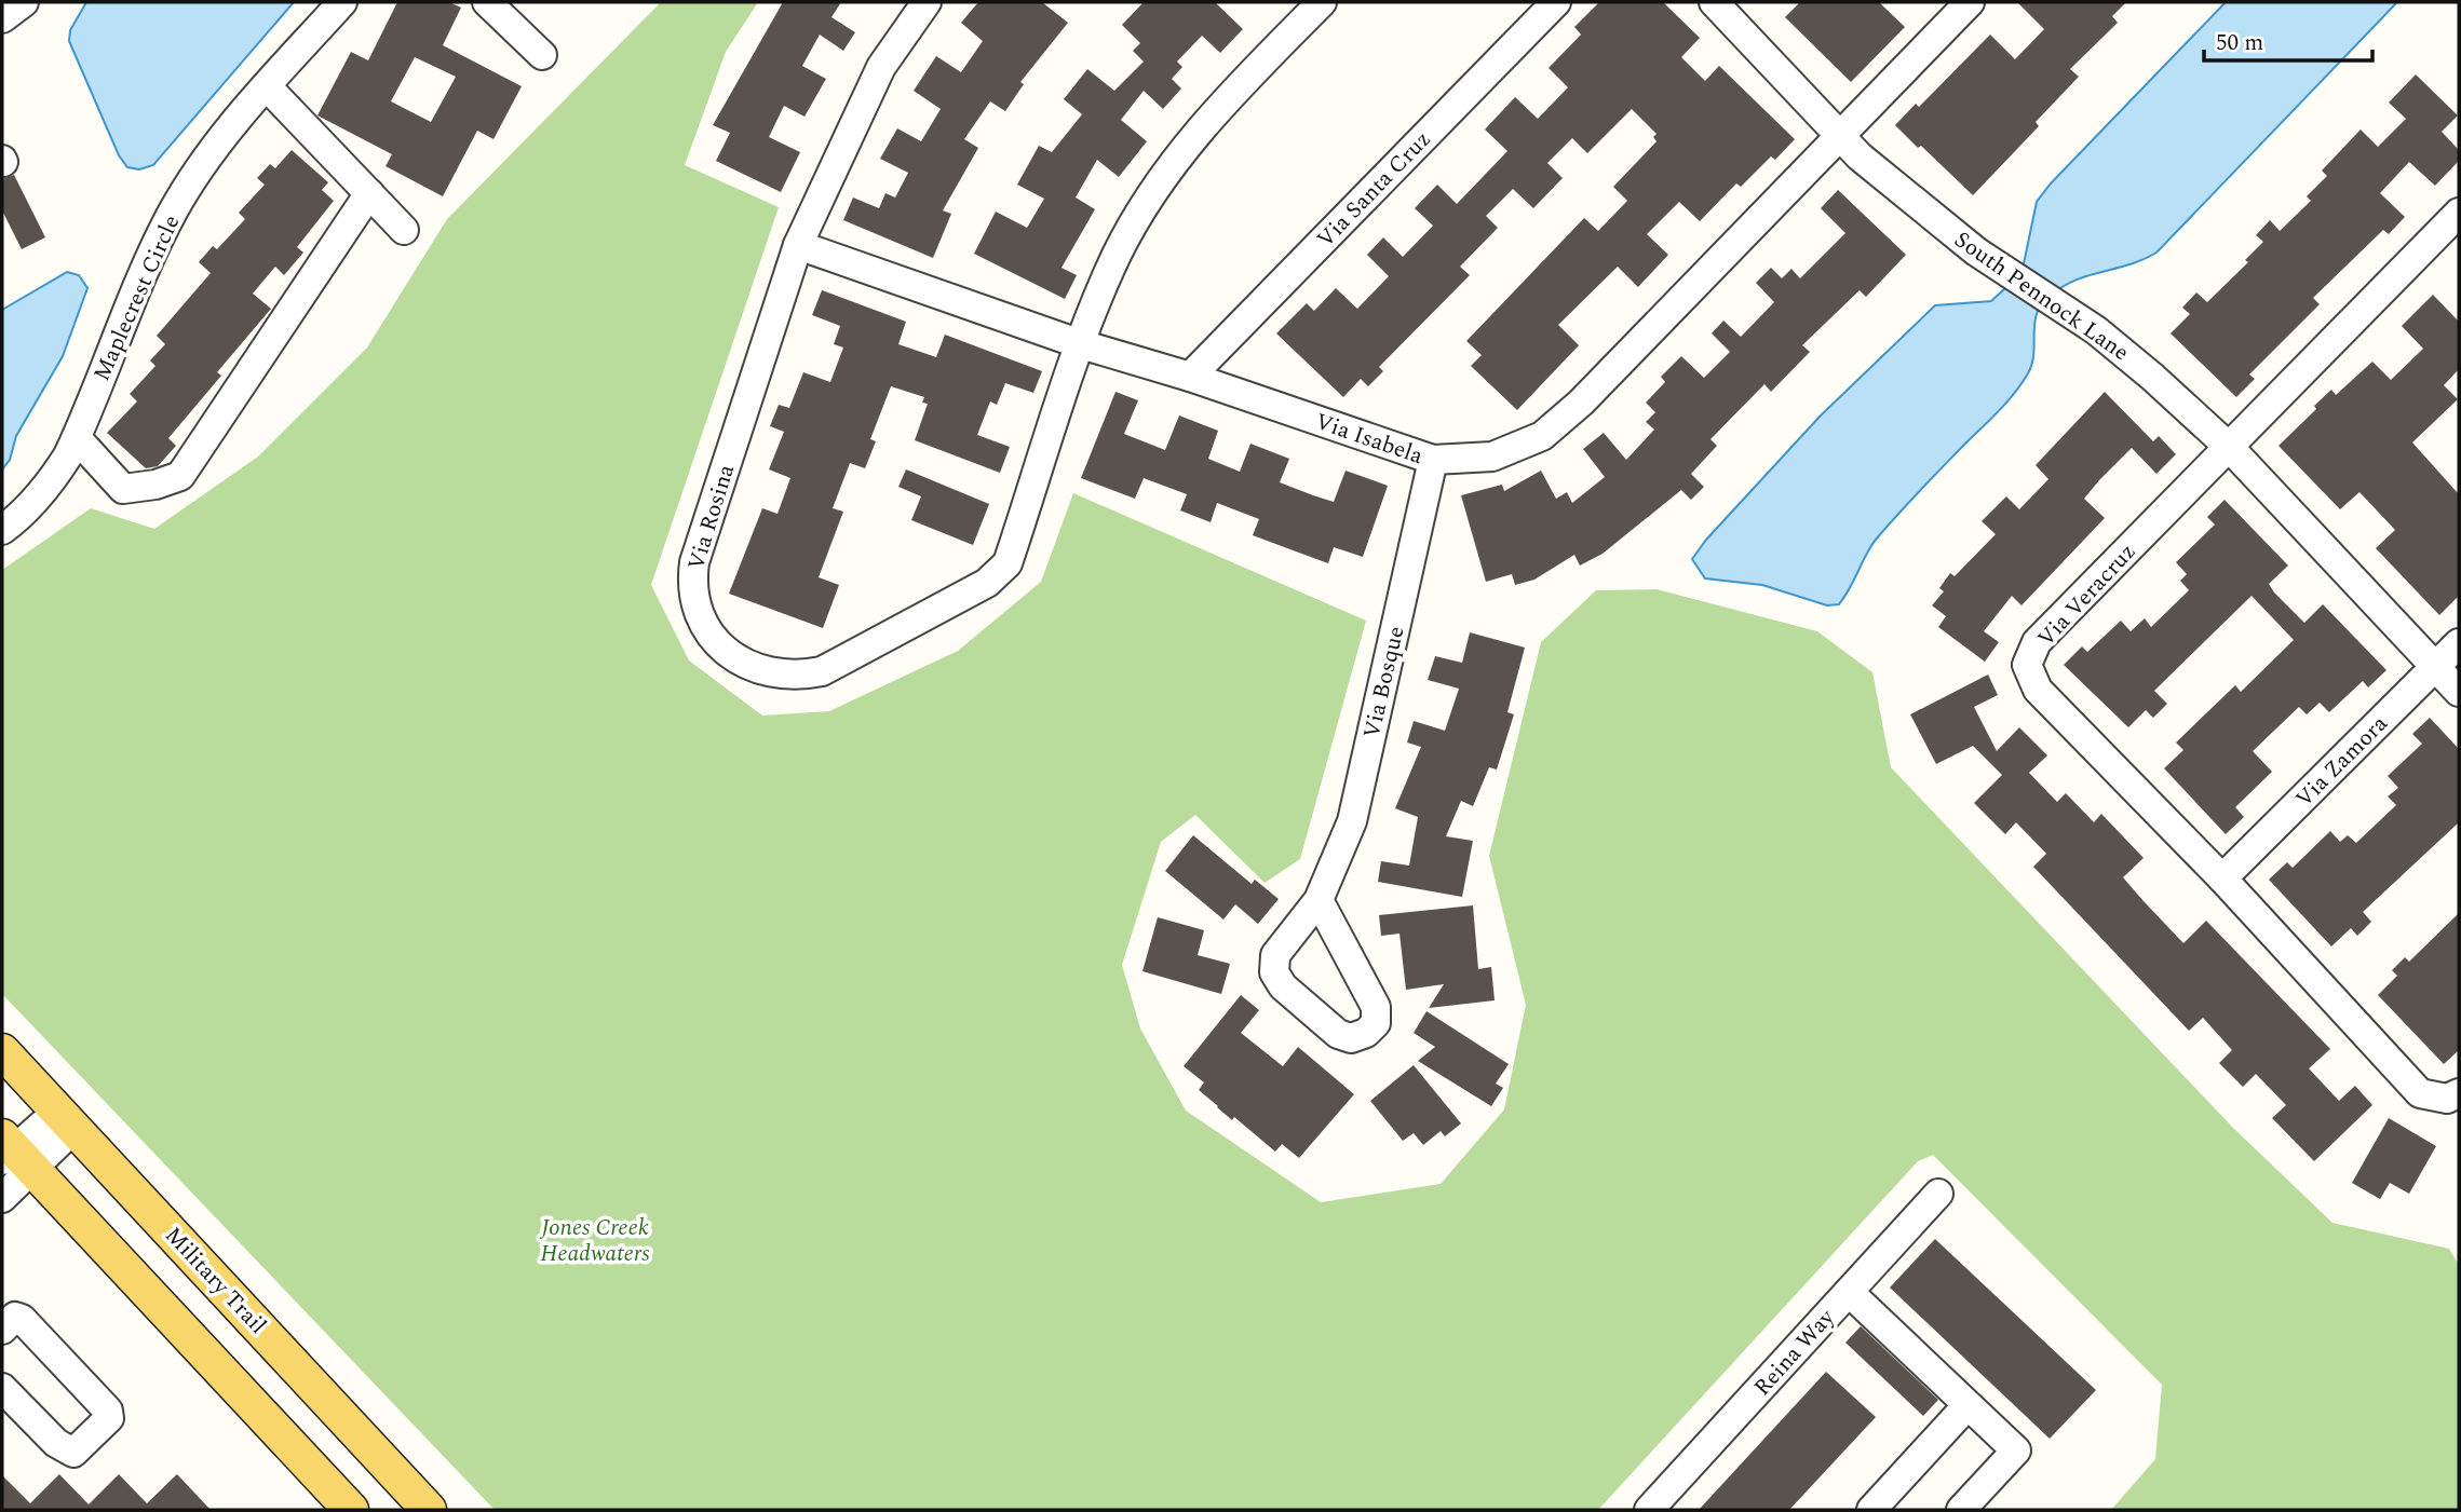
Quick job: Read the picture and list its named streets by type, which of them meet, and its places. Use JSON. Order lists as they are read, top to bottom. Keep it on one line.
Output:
{"streets":{"main road":["Military Trail"],"street":["Via Santa Cruz","South Pennock Lane","Maplecrest Circle","Via Isabela","Via Rosina","Via Veracruz","Via Bosque","Via Zamora","Reina Way"]},"crossings":[["Via Santa Cruz","Via Isabela"],["South Pennock Lane","Via Isabela"],["South Pennock Lane","Via Veracruz"],["South Pennock Lane","Via Zamora"],["Via Isabela","Via Rosina"],["Via Isabela","Via Bosque"],["Via Veracruz","Via Zamora"]],"parks":["Jones Creek Headwaters"],"scale_bar":"50 m"}
